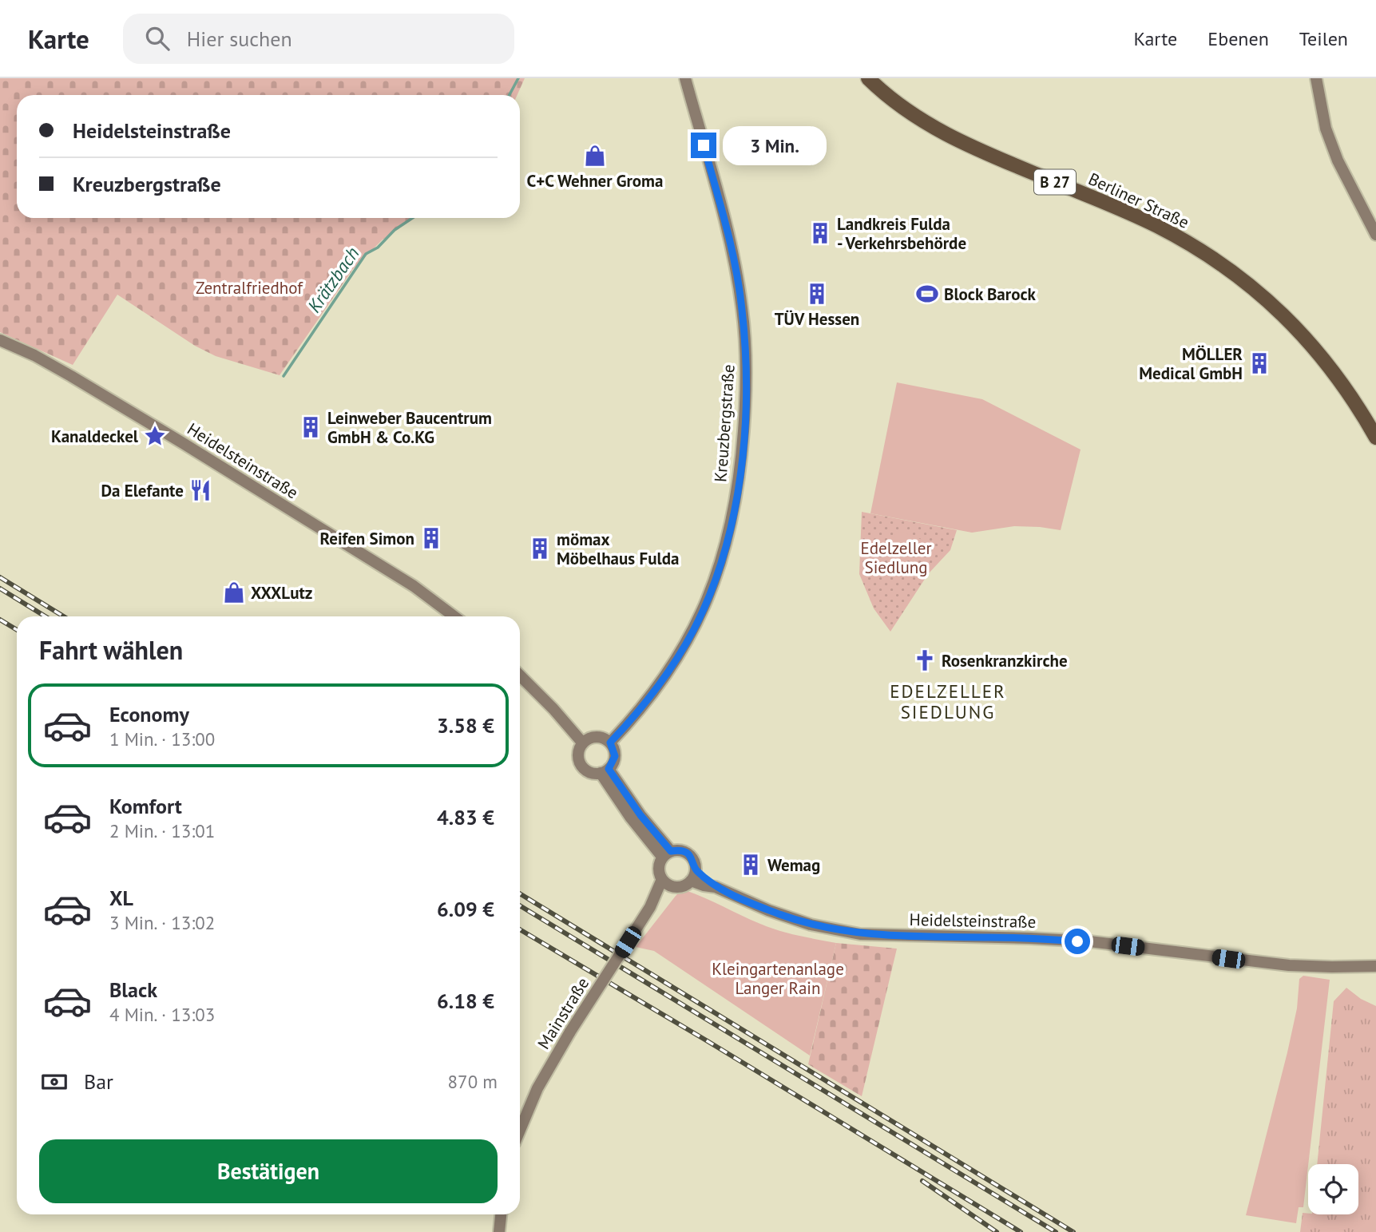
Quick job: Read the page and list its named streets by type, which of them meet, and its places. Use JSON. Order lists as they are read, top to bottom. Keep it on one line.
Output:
{"streets":{"highway":["B 27","Berliner Straße"],"main road":["Kreuzbergstraße","Heidelsteinstraße","Mainstraße"]},"crossings":[["Heidelsteinstraße","Mainstraße"]],"districts":["EDELZELLER SIEDLUNG"],"water":["Krätzbach"],"parks":["Zentralfriedhof","Edelzeller Siedlung","Kleingartenanlage Langer Rain"],"places":{"shop":["C+C Wehner Groma","XXXLutz"],"building":["Landkreis Fulda - Verkehrsbehörde","TÜV Hessen","MÖLLER Medical GmbH","Leinweber Baucentrum GmbH & Co.KG","Reifen Simon","mömax Möbelhaus Fulda","Wemag"],"sports":["Block Barock"],"place":["Kanaldeckel"],"restaurant":["Da Elefante"],"church":["Rosenkranzkirche"]},"page":{"header":"Karte","search":"Hier suchen","nav":["Karte","Ebenen","Teilen"],"banner":["Heidelsteinstraße","Kreuzbergstraße"],"bubble":"3 Min.","heading":"Fahrt wählen","list":[{"name":"Economy","note":"1 Min. · 13:00","value":"3.58 €"},{"name":"Komfort","note":"2 Min. · 13:01","value":"4.83 €"},{"name":"XL","note":"3 Min. · 13:02","value":"6.09 €"},{"name":"Black","note":"4 Min. · 13:03","value":"6.18 €"}],"pay":["Bar","870 m"],"buttons":"Bestätigen"}}
